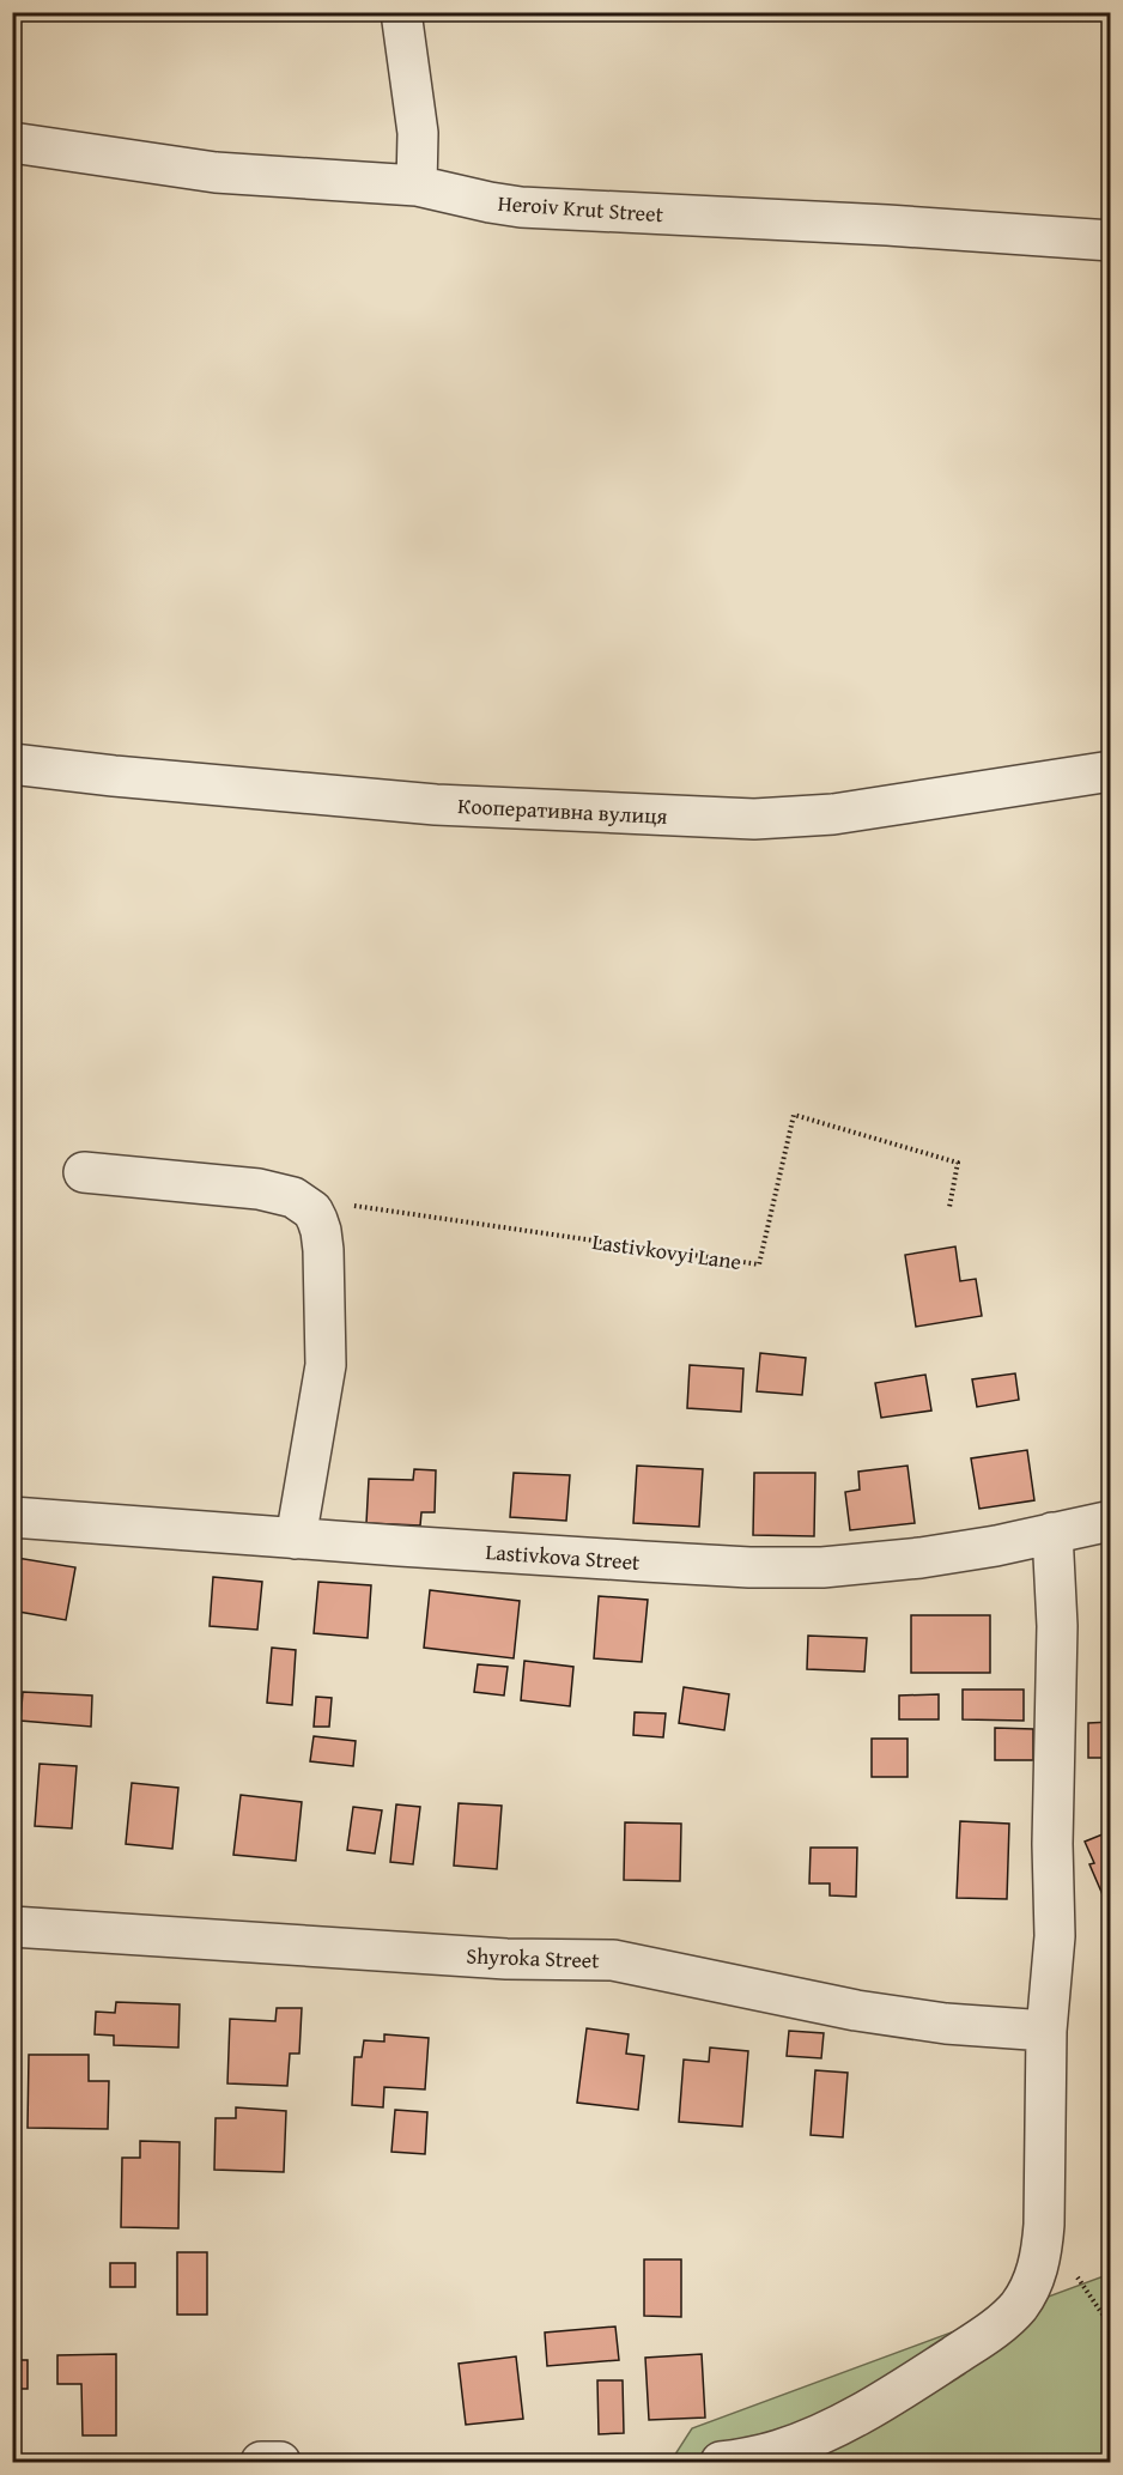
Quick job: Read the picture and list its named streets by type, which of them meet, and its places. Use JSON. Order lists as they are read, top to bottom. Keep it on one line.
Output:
{"streets":{"street":["Heroiv Krut Street","Кооперативна вулиця","Lastivkova Street","Shyroka Street"],"path":["Lastivkovyi Lane"]}}
